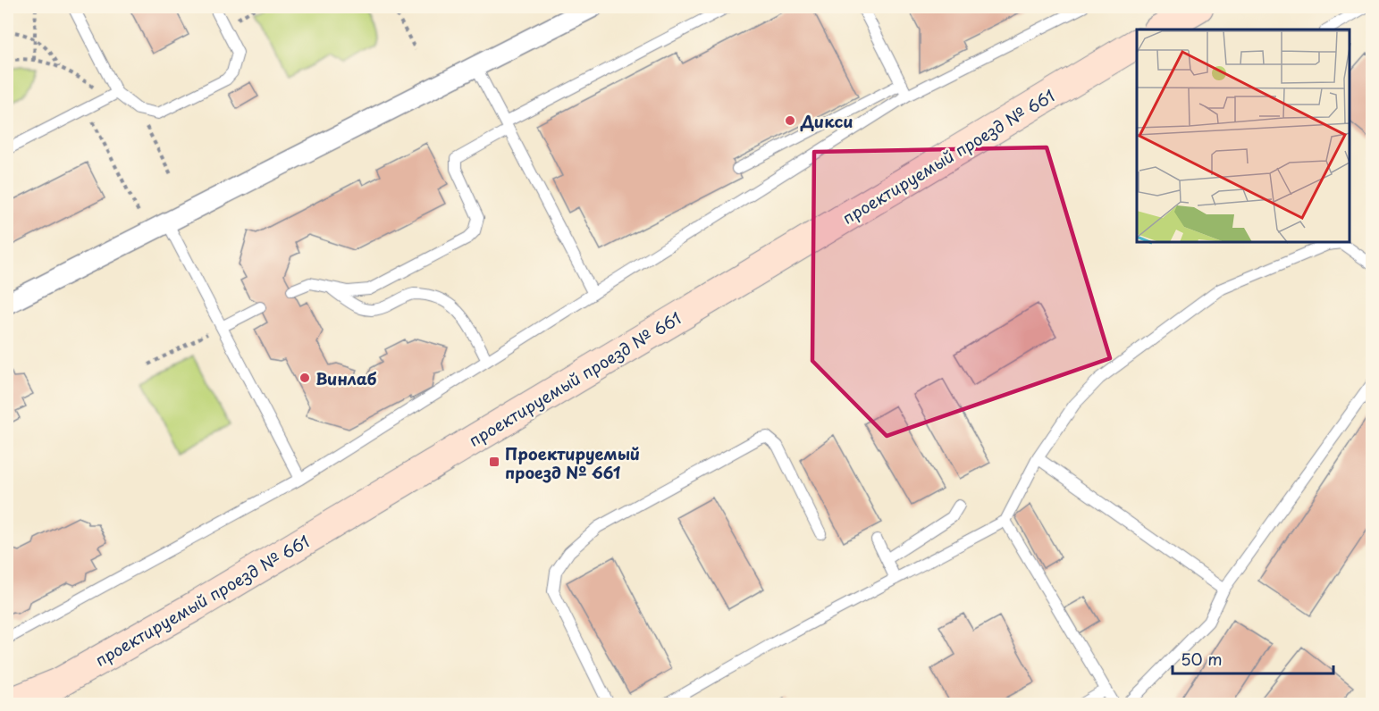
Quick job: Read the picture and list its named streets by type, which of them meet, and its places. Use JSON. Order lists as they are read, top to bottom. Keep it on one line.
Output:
{"streets":{"main road":["проектируемый проезд № 661"]},"places":{"other":["Дикси","Винлаб"],"transit":["Проектируемый проезд № 661"]},"scale_bar":"50 m"}
